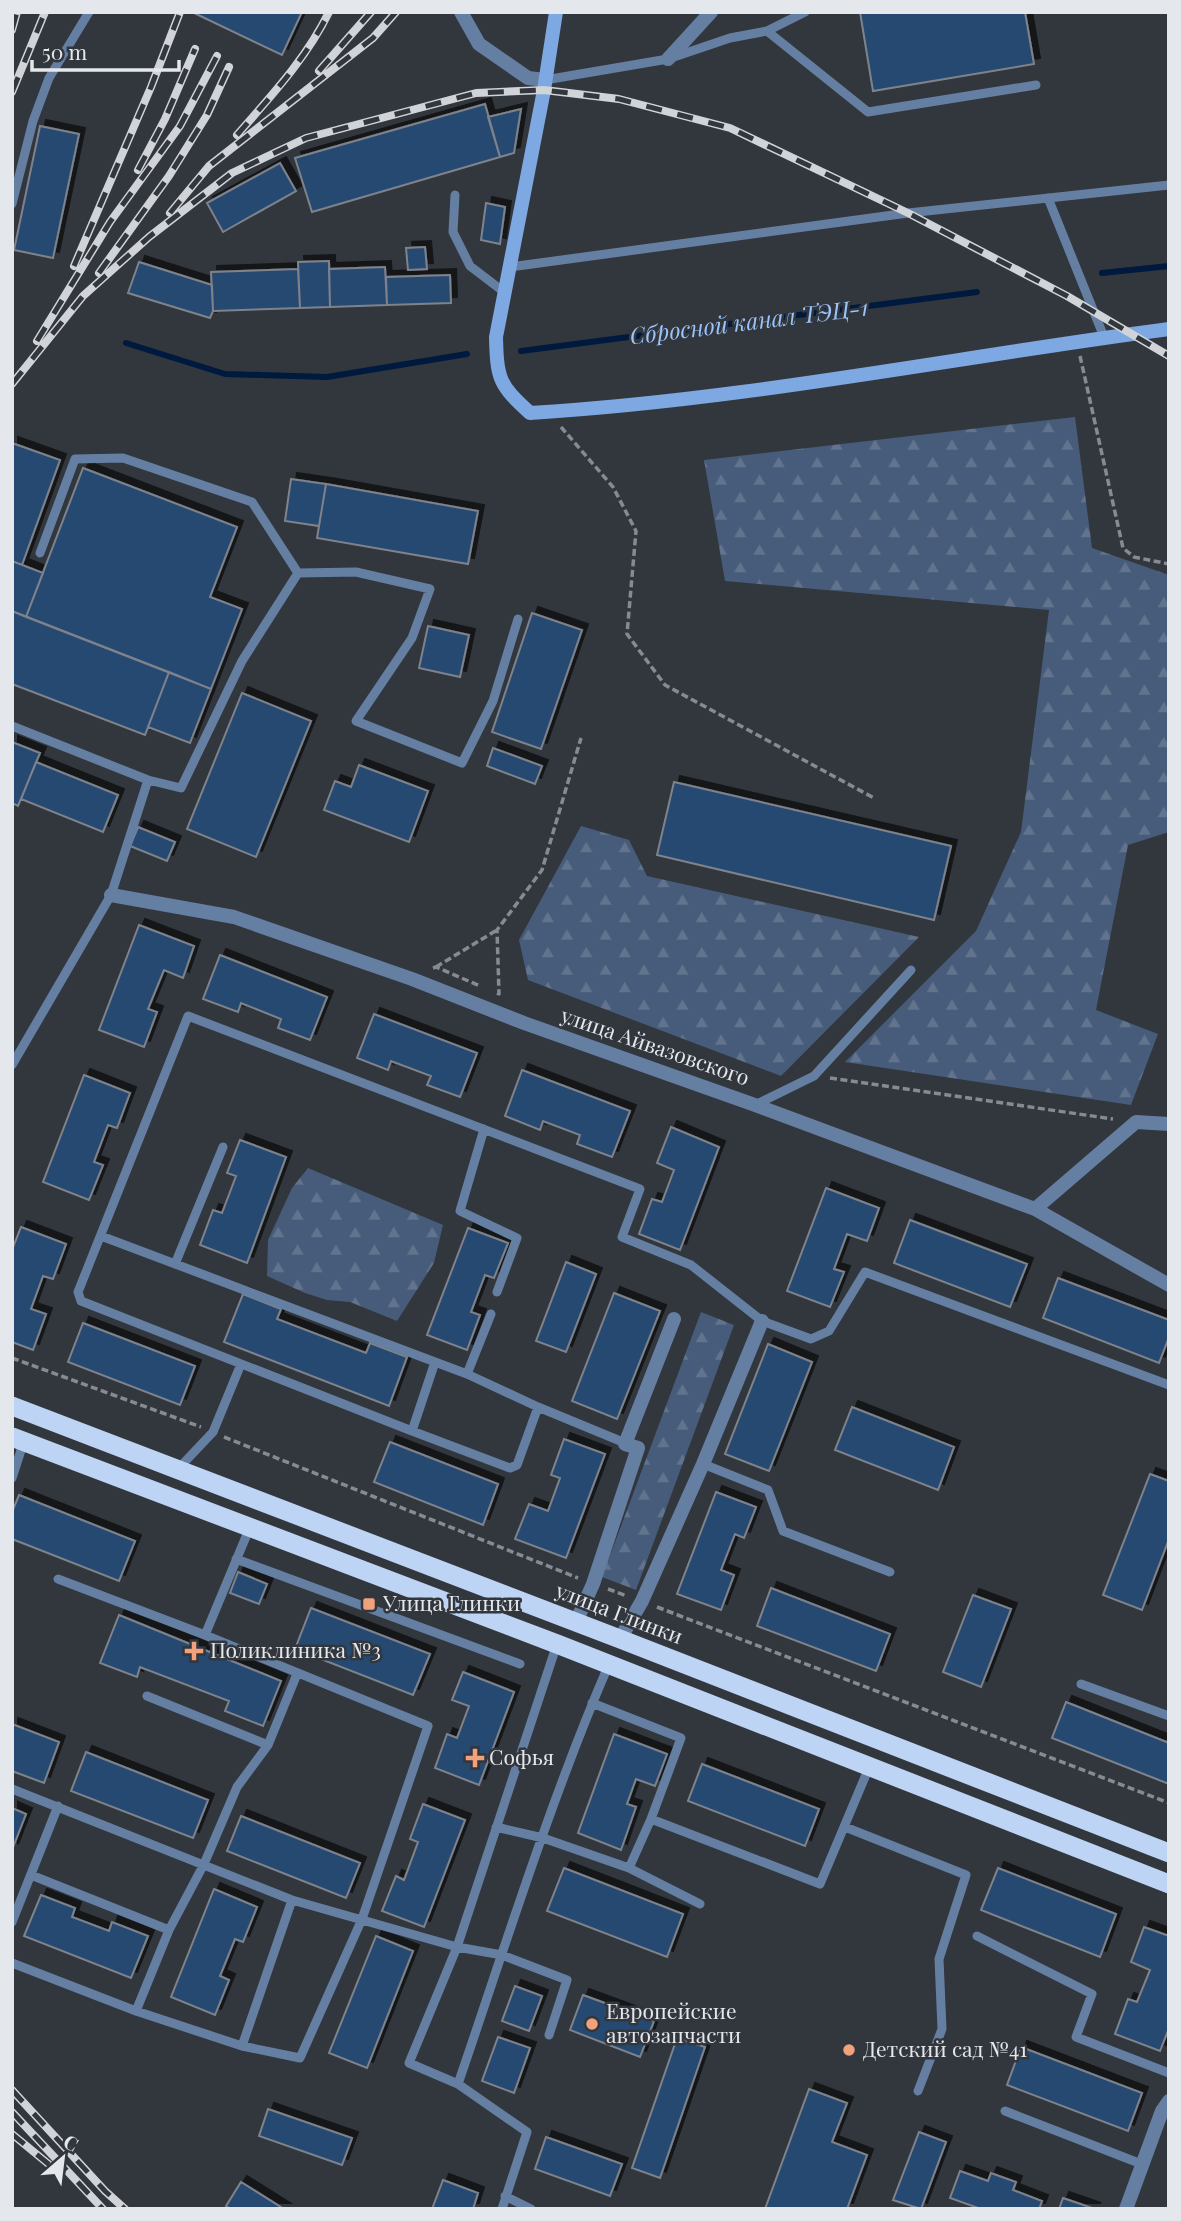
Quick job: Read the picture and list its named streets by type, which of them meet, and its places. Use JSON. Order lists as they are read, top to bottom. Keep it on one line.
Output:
{"streets":{"highway":["улица Глинки"],"street":["улица Айвазовского"]},"water":["Сбросной канал ТЭЦ-1"],"places":{"transit":["Улица Глинки"],"health":["Поликлиника №3","Софья"],"other":["Европейские автозапчасти","Детский сад №41"]},"scale_bar":"50 m","north":"top right"}
